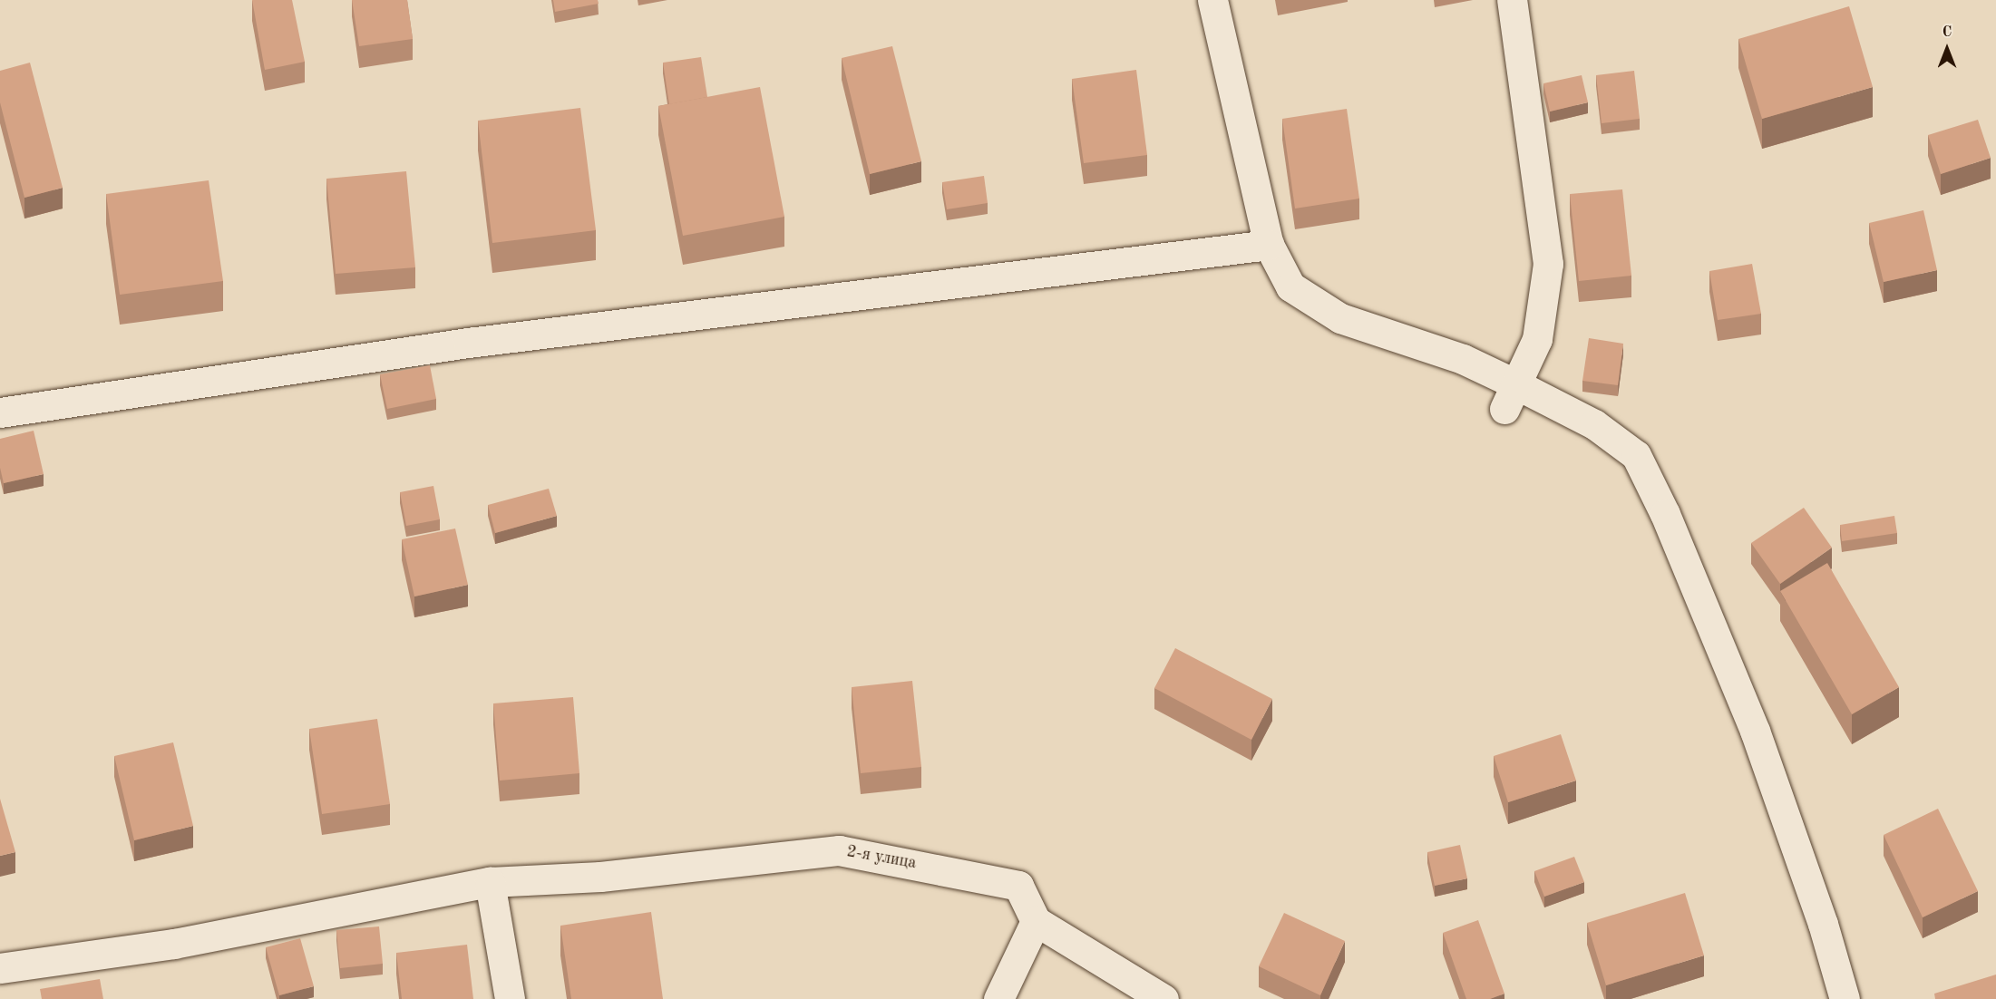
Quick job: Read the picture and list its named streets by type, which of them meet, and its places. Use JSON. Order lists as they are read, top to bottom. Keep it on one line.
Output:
{"streets":{"street":["2-я улица"]},"north":"top"}
